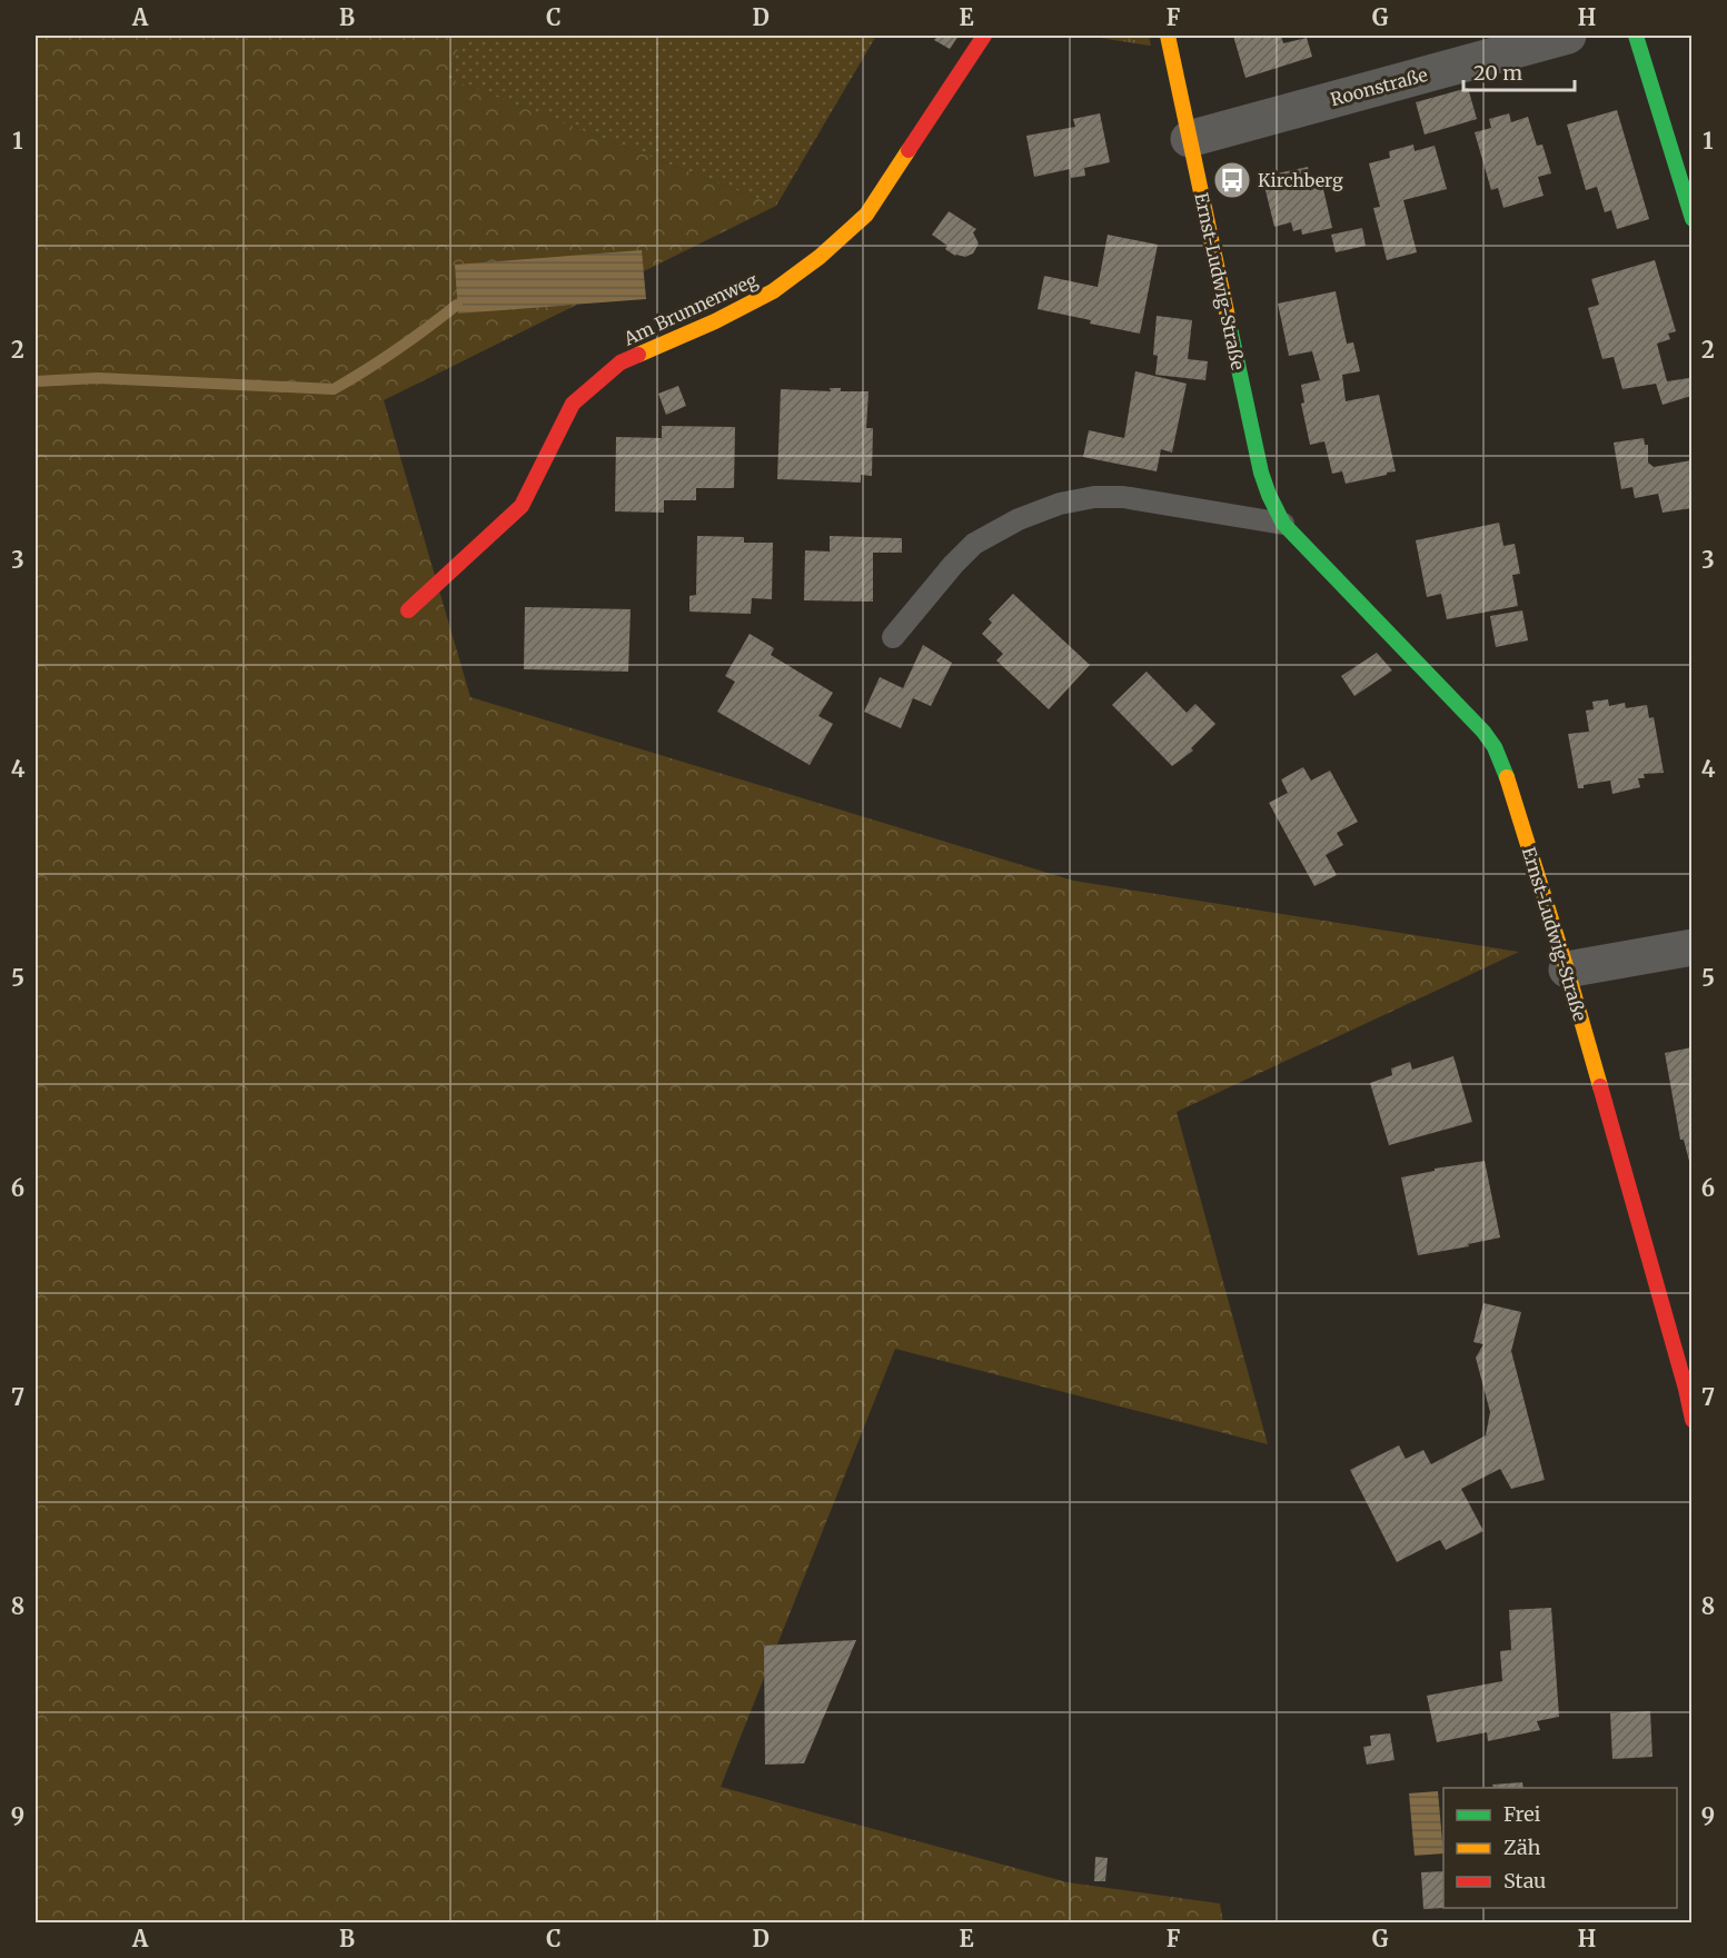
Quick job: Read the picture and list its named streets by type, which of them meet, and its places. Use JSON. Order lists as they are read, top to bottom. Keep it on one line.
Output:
{"streets":{"street":["Roonstraße","Ernst-Ludwig-Straße","Am Brunnenweg"]},"crossings":[["Roonstraße","Ernst-Ludwig-Straße"]],"places":{"bus stop":["Kirchberg"]},"legend":["Frei","Zäh","Stau"],"scale_bar":"20 m","grid":{"columns":["A","B","C","D","E","F","G","H"],"rows":["1","2","3","4","5","6","7","8","9"]}}
